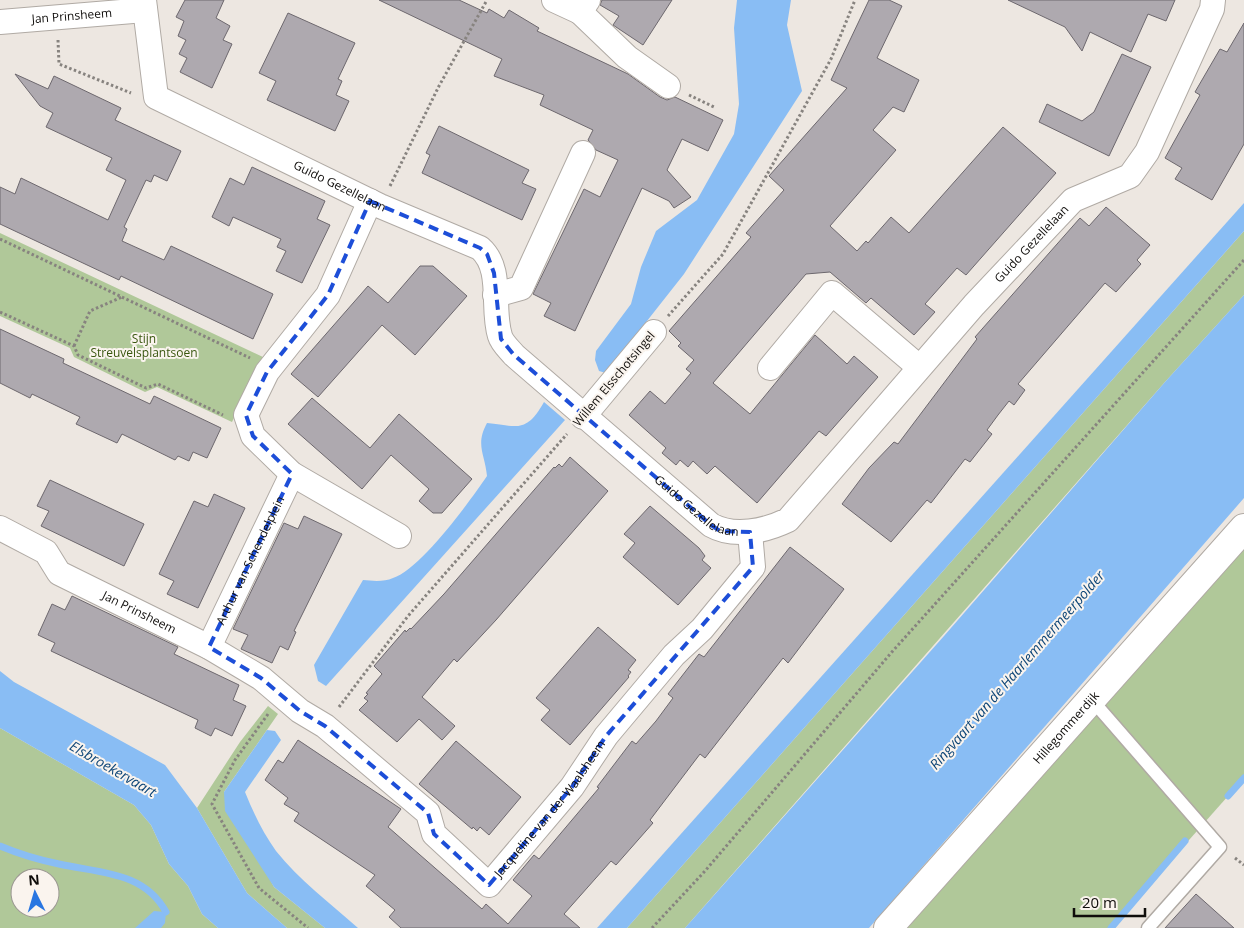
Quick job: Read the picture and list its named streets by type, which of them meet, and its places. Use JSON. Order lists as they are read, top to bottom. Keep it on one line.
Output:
{"streets":{"street":["Jan Prinsheem","Guido Gezellelaan","Willem Elsschotsingel","Arthur van Schendelplein","Hillegommerdijk","Jacqueline van der Waalsheem"]},"crossings":[["Jan Prinsheem","Arthur van Schendelplein"],["Jan Prinsheem","Jacqueline van der Waalsheem"],["Guido Gezellelaan","Willem Elsschotsingel"],["Guido Gezellelaan","Jacqueline van der Waalsheem"],["Willem Elsschotsingel","Jacqueline van der Waalsheem"]],"water":["Ringvaart van de Haarlemmermeerpolder","Elsbroekervaart"],"parks":["Stijn Streuvelsplantsoen"],"scale_bar":"20 m","north":"top"}
